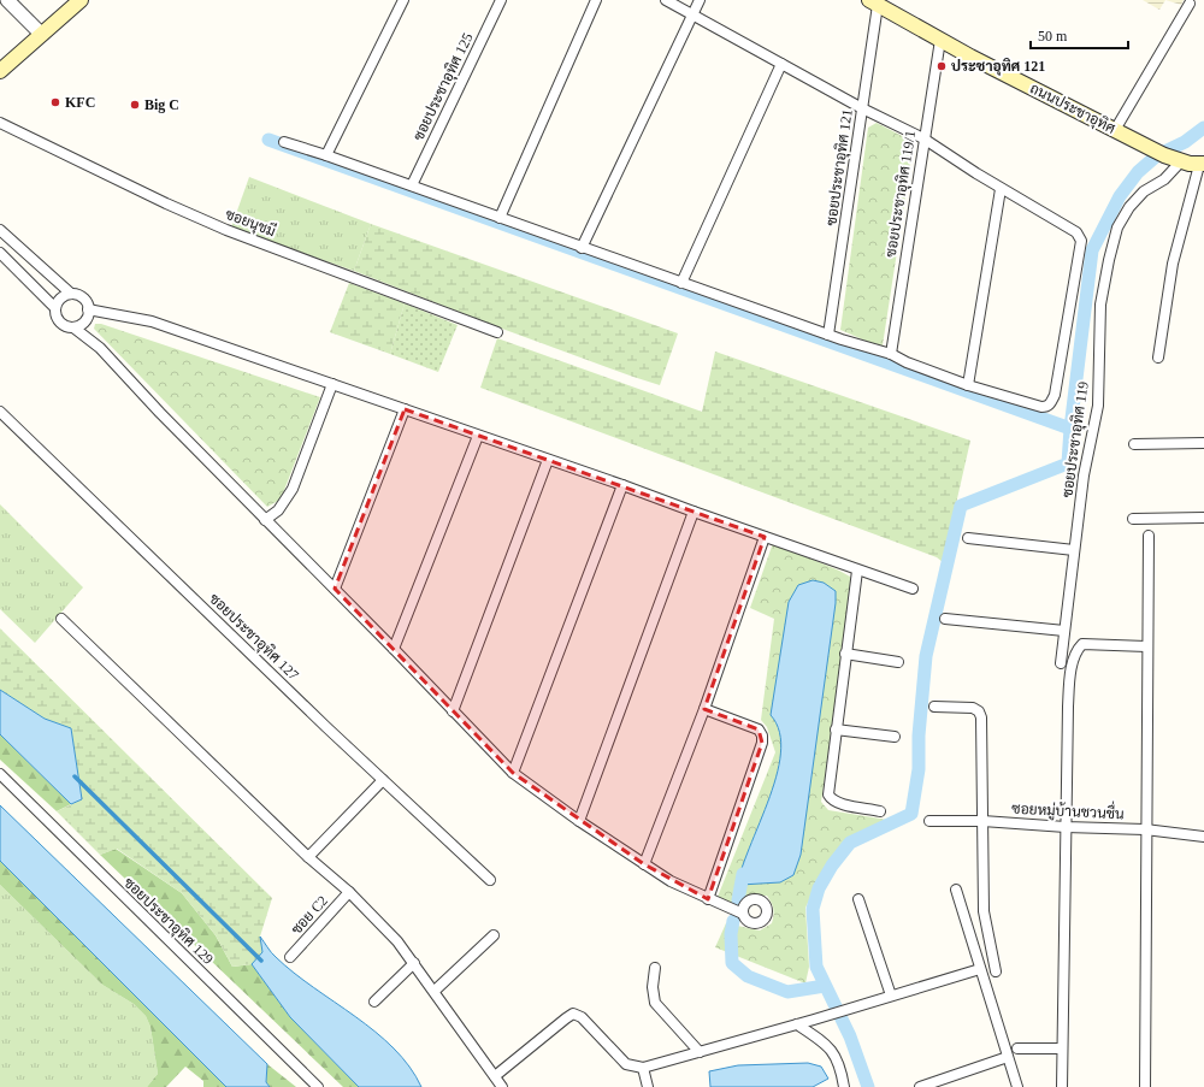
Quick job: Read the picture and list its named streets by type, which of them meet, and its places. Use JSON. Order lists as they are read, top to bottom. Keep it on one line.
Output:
{"streets":{"main road":["ถนนประชาอุทิศ"],"street":["ซอยประชาอุทิศ 125","ซอยประชาอุทิศ 121","ซอยประชาอุทิศ 119/1","ซอยนุชมี","ซอยประชาอุทิศ 119","ซอยประชาอุทิศ 127","ซอยหมู่บ้านชวนชื่น","ซอย C2","ซอยประชาอุทิศ 129"]},"crossings":[["ถนนประชาอุทิศ","ซอยประชาอุทิศ 121"],["ถนนประชาอุทิศ","ซอยประชาอุทิศ 119/1"],["ถนนประชาอุทิศ","ซอยประชาอุทิศ 119"]],"places":["ประชาอุทิศ 121","KFC","Big C"],"scale_bar":"50 m"}
